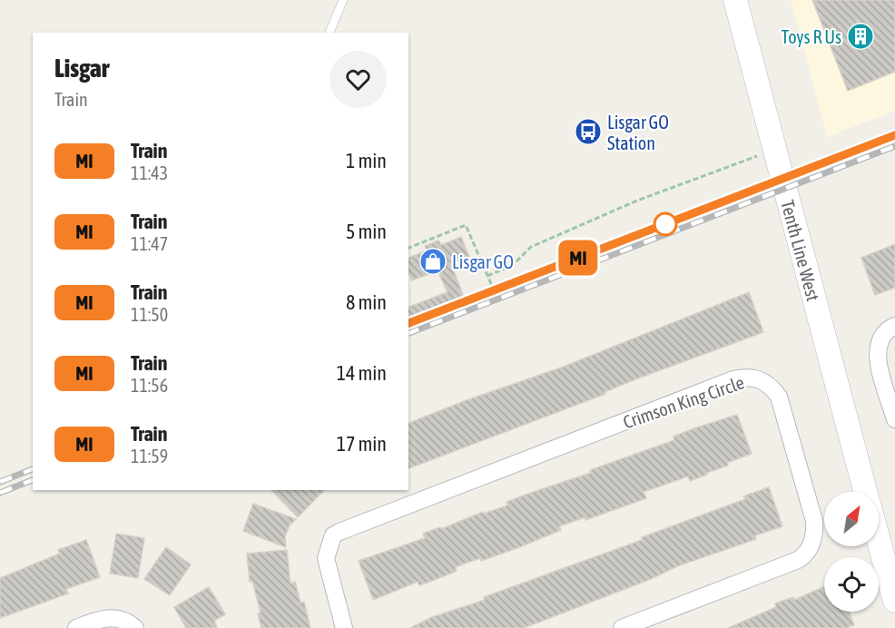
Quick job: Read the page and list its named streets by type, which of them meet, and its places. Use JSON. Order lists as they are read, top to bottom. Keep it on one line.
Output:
{"streets":{"street":["Tenth Line West","Crimson King Circle"]},"places":{"building":["Toys R Us"],"bus stop":["Lisgar GO Station"],"shop":["Lisgar GO"]},"north":"top right","page":{"on_map":"MI","heading":["Lisgar","Train"],"list":[{"mark":"MI","name":"Train","note":"11:43","value":"1 min"},{"mark":"MI","name":"Train","note":"11:47","value":"5 min"},{"mark":"MI","name":"Train","note":"11:50","value":"8 min"},{"mark":"MI","name":"Train","note":"11:56","value":"14 min"},{"mark":"MI","name":"Train","note":"11:59","value":"17 min"}]}}
